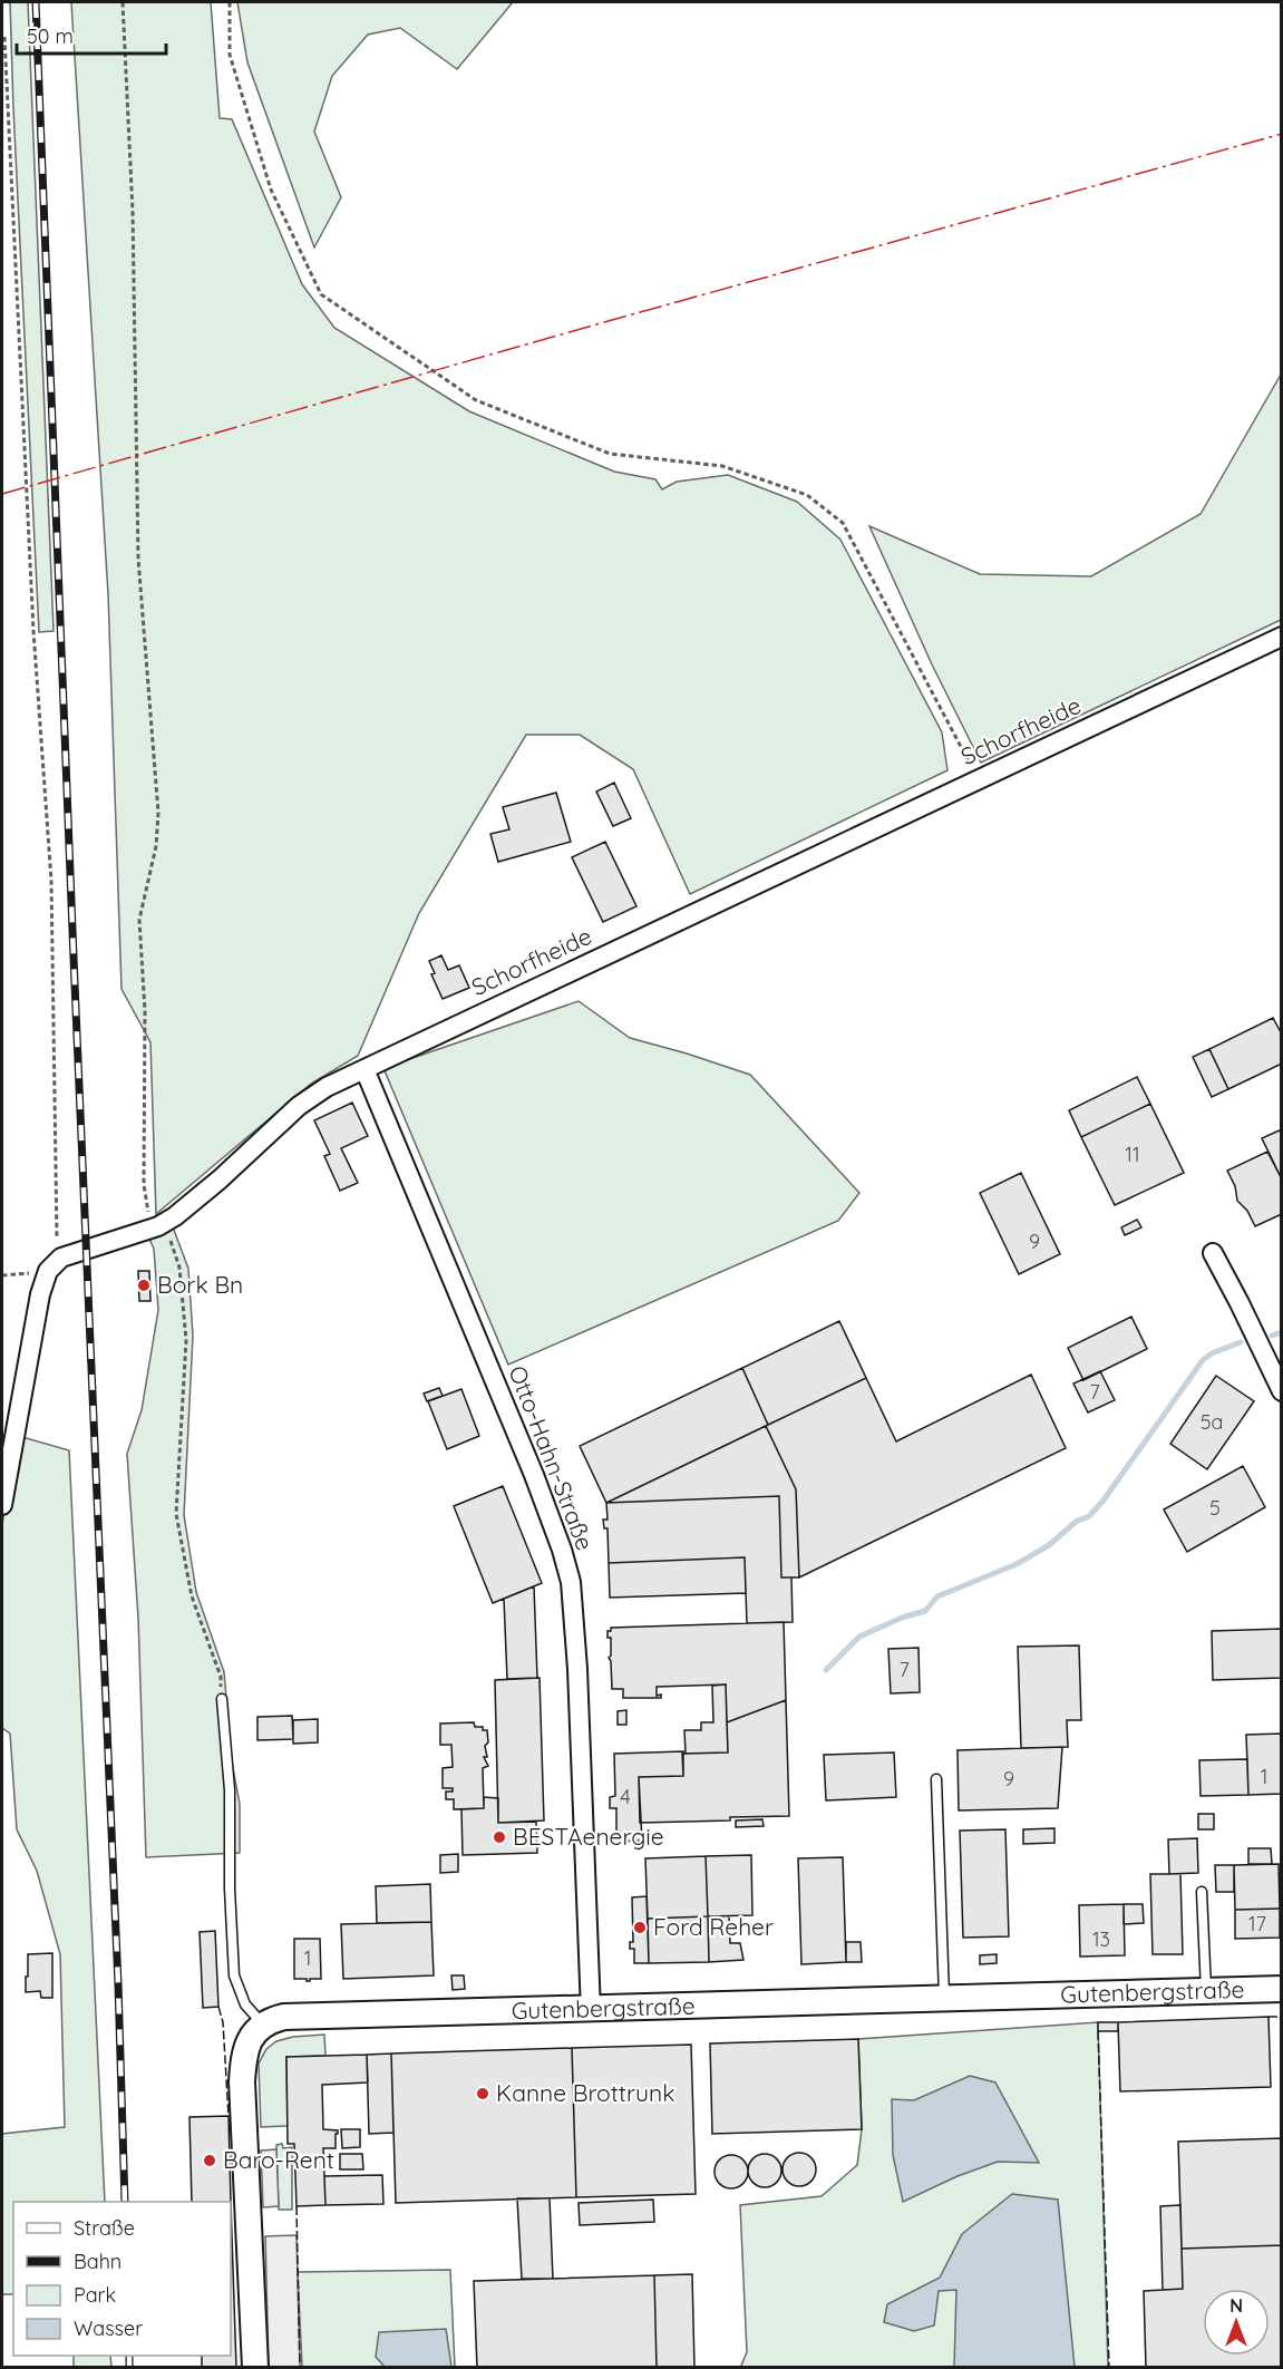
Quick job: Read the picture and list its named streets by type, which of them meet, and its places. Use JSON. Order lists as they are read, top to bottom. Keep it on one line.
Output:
{"streets":{"street":["Schorfheide","Otto-Hahn-Straße","Gutenbergstraße"]},"crossings":[["Schorfheide","Otto-Hahn-Straße"],["Otto-Hahn-Straße","Gutenbergstraße"]],"places":["Bork Bn","BESTAenergie","Ford Reher","Kanne Brottrunk","Baro-Rent"],"house_numbers":["11","9","7","5a","5","7","1","9","4","17","13","1"],"legend":["Straße","Bahn","Park","Wasser"],"scale_bar":"50 m","north":"top"}
